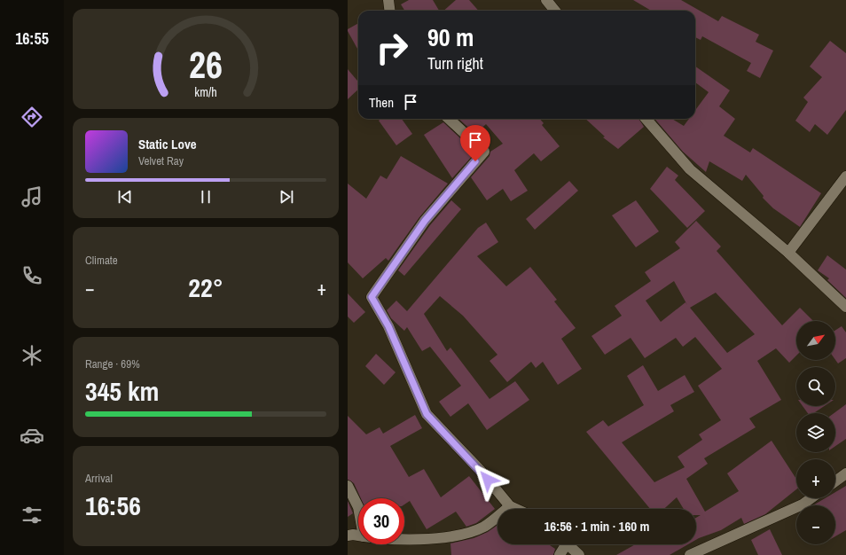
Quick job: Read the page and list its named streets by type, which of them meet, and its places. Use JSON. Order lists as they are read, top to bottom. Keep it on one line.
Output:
{"north":"top right","page":{"tabs":"16:55","turn":["90 m","Turn right"],"then":"Then","song":["Static Love","Velvet Ray"],"tile":["Climate",["Range · 69%","345 km"],["Arrival","16:56"]],"heat":["−","22°","+"],"map_buttons":["+","−"],"limit":"30","trip":"16:56 · 1 min · 160 m","gauge":["26","km/h"]}}
